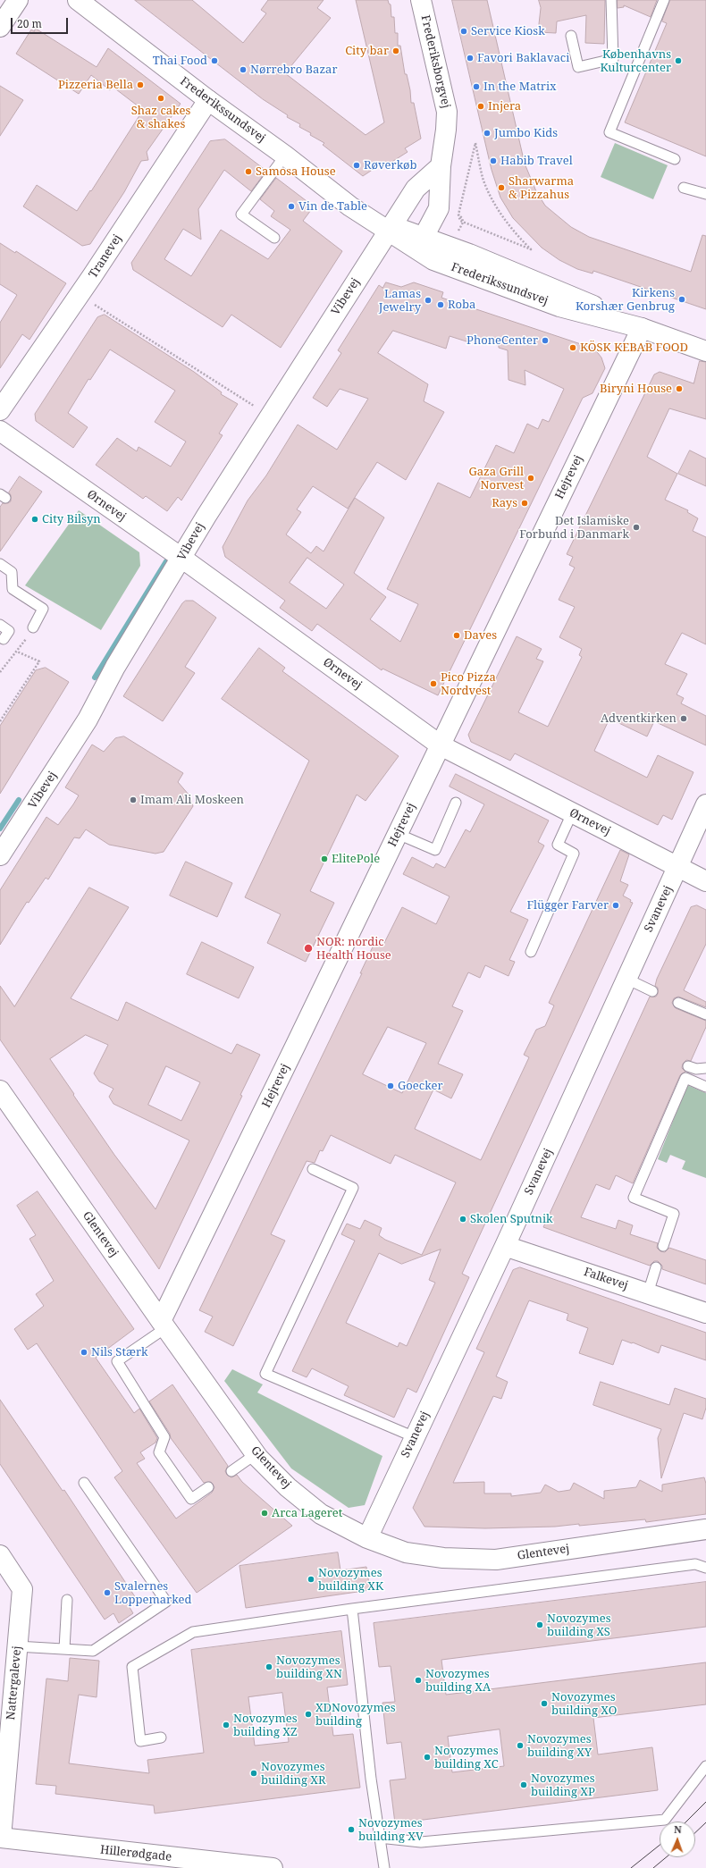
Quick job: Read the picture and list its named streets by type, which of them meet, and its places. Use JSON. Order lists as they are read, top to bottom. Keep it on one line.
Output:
{"streets":{"street":["Frederiksborgvej","Frederikssundsvej","Tranevej","Vibevej","Hejrevej","Ørnevej","Svanevej","Glentevej","Falkevej","Nattergalevej","Hillerødgade"]},"crossings":[["Frederiksborgvej","Frederikssundsvej"],["Frederikssundsvej","Tranevej"],["Frederikssundsvej","Vibevej"],["Frederikssundsvej","Hejrevej"],["Vibevej","Ørnevej"],["Hejrevej","Ørnevej"],["Hejrevej","Glentevej"],["Ørnevej","Svanevej"],["Svanevej","Glentevej"],["Svanevej","Falkevej"],["Nattergalevej","Hillerødgade"]],"places":["Service Kiosk","City bar","Favori Baklavaci","Thai Food","Københavns Kulturcenter","Nørrebro Bazar","Pizzeria Bella","In the Matrix","Shaz cakes & shakes","Injera","Jumbo Kids","Habib Travel","Røverkøb","Samosa House","Sharwarma & Pizzahus","Vin de Table","Kirkens Korshær Genbrug","Lamas Jewelry","Roba","PhoneCenter","KÖSK KEBAB FOOD","Biryni House","Gaza Grill Norvest","Rays","City Bilsyn","Det Islamiske Forbund i Danmark","Daves","Pico Pizza Nordvest","Adventkirken","Imam Ali Moskeen","ElitePole","Flügger Farver","NOR: nordic Health House","Goecker","Skolen Sputnik","Nils Stærk","Arca Lageret","Novozymes building XK","Svalernes Loppemarked","Novozymes building XS","Novozymes building XN","Novozymes building XA","Novozymes building XO","XDNovozymes building","Novozymes building XZ","Novozymes building XY","Novozymes building XC","Novozymes building XR","Novozymes building XP","Novozymes building XV"],"scale_bar":"20 m","north":"top"}
